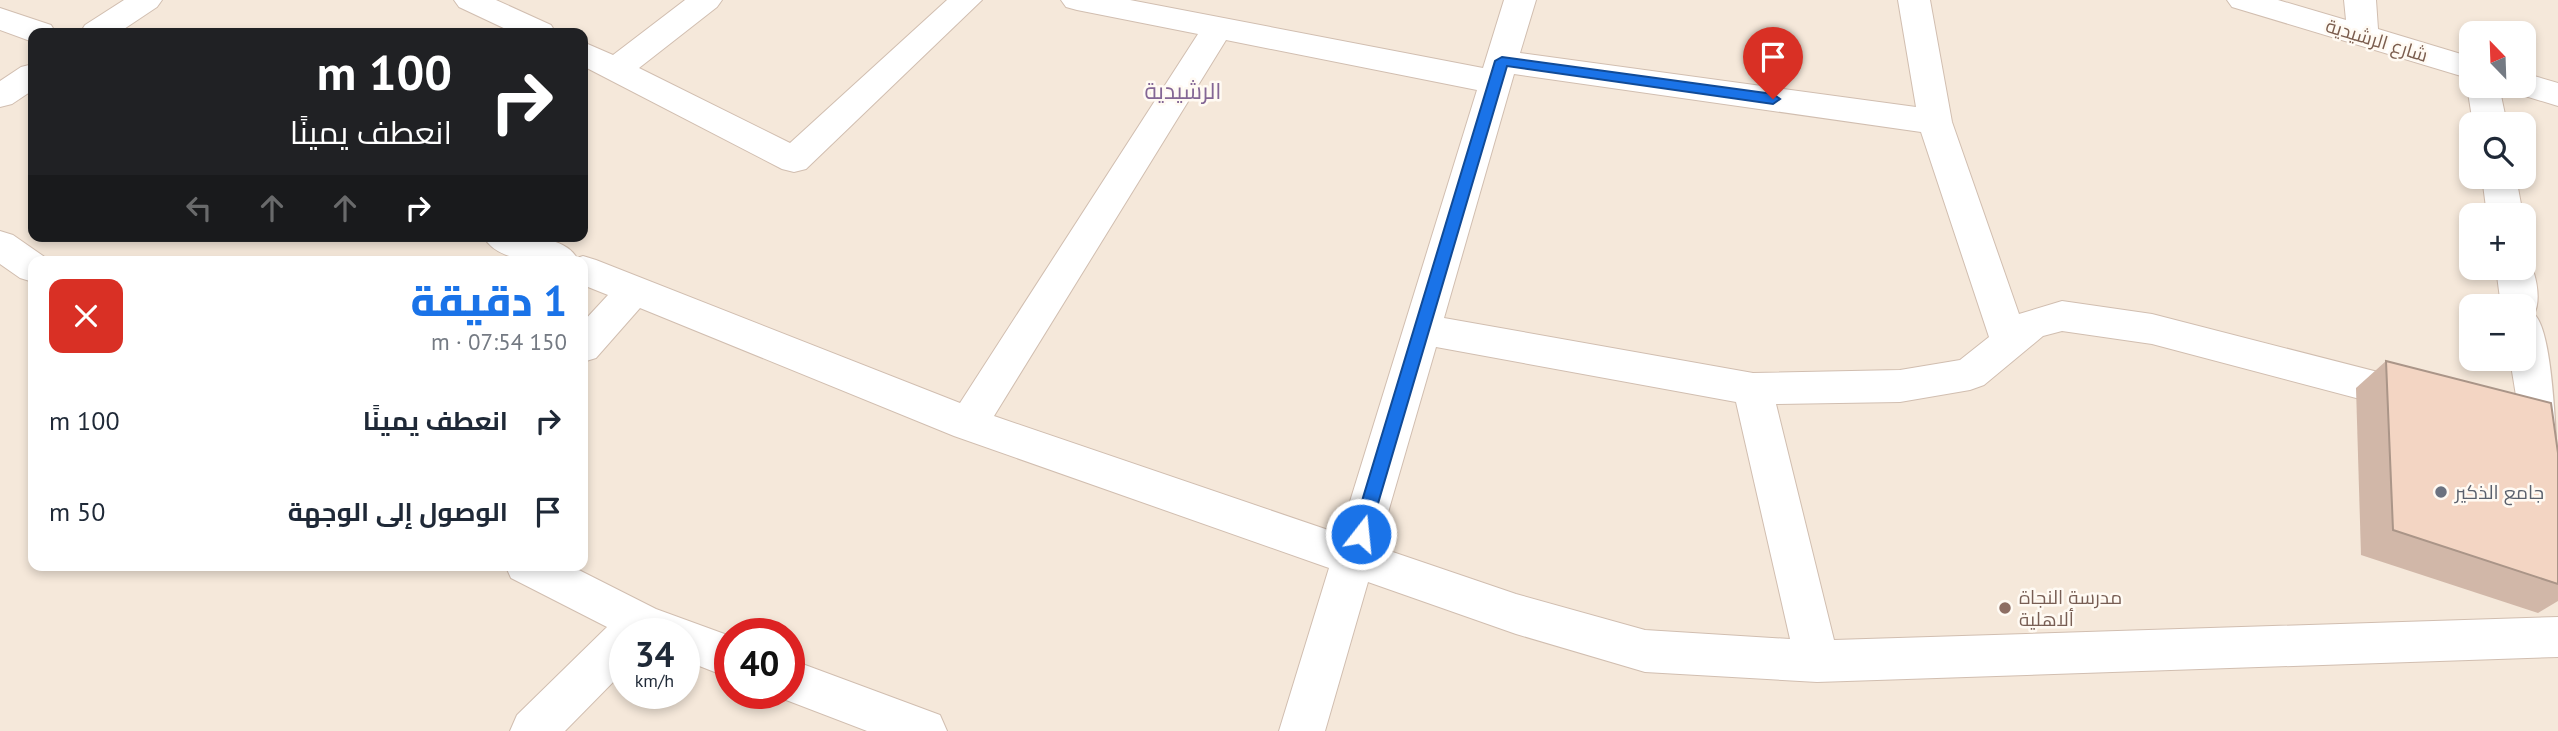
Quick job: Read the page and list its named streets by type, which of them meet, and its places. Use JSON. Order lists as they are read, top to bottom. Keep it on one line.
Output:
{"streets":{"street":["شارع الرشيدية"]},"districts":["الرشيدية"],"places":["جامع الذكير","مدرسة النجاة ألاهلية"],"north":"top left","page":{"map_buttons":["+","−"],"turn":["100 m","انعطف يمينًا"],"heading":["1 دقيقة","150 m · 07:54"],"list":[{"name":"انعطف يمينًا","value":"100 m"},{"name":"الوصول إلى الوجهة","value":"50 m"}],"speed":"34 km/h","limit":"40"}}
